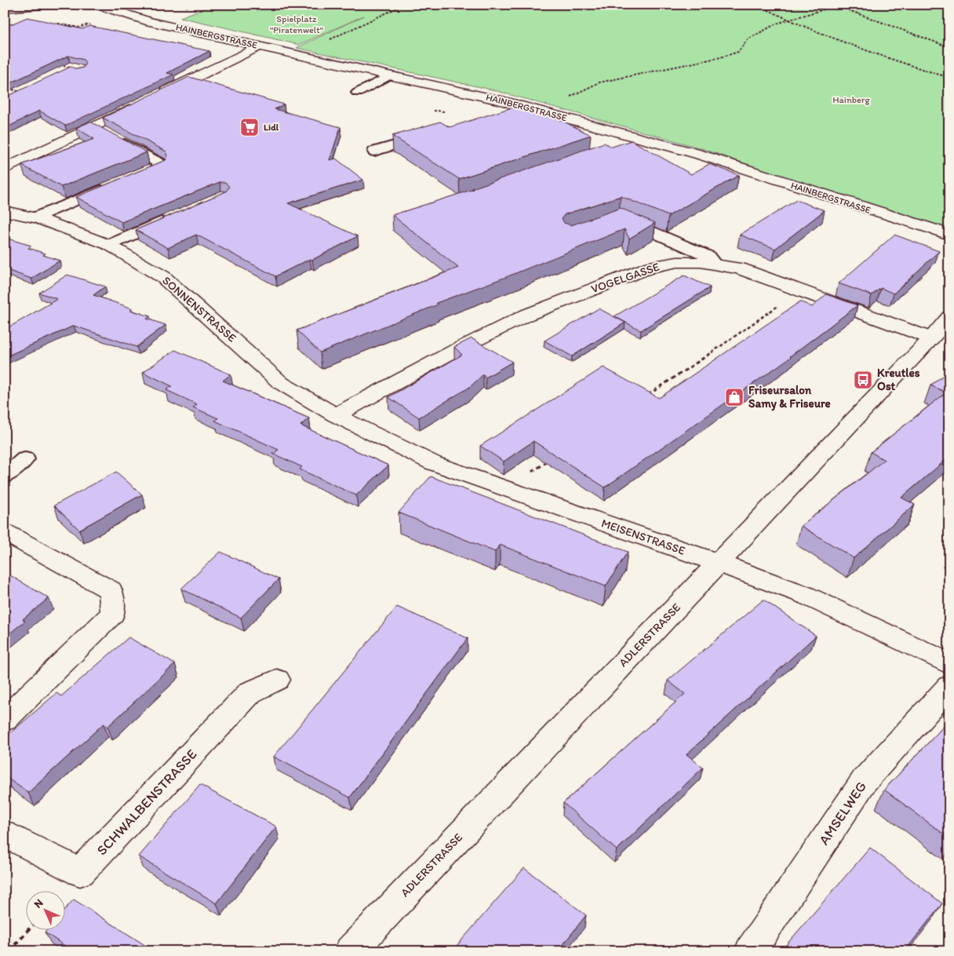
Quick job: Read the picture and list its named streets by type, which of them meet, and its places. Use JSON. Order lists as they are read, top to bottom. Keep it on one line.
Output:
{"streets":{"street":["HAINBERGSTRASSE","VOGELGASSE","SONNENSTRASSE","MEISENSTRASSE","ADLERSTRASSE","SCHWALBENSTRASSE","AMSELWEG"]},"crossings":[["VOGELGASSE","SONNENSTRASSE"],["VOGELGASSE","MEISENSTRASSE"],["VOGELGASSE","ADLERSTRASSE"],["SONNENSTRASSE","MEISENSTRASSE"],["MEISENSTRASSE","ADLERSTRASSE"]],"parks":["Spielplatz \"Piratenwelt\"","Hainberg"],"places":{"supermarket":["Lidl"],"bus stop":["Kreutles Ost"],"shop":["Friseursalon Samy & Friseure"]},"north":"top left"}
